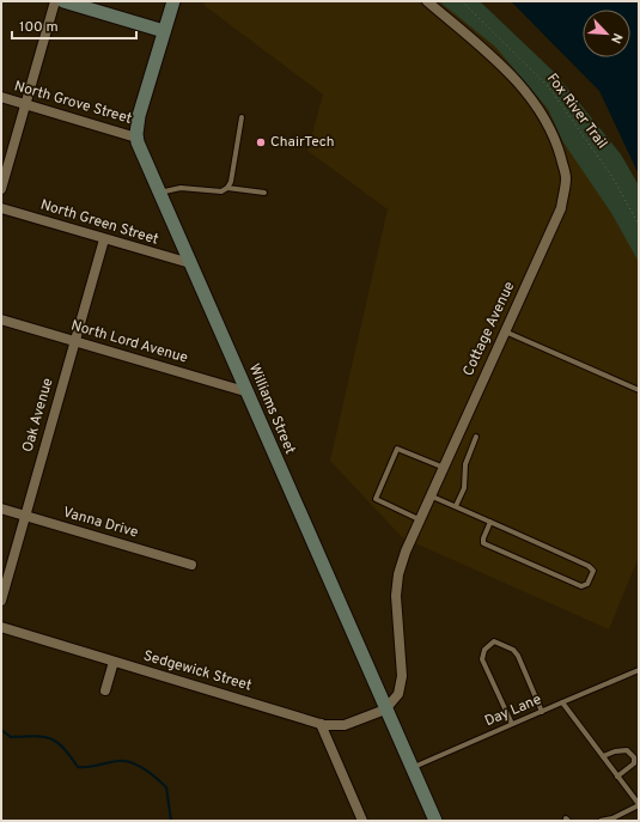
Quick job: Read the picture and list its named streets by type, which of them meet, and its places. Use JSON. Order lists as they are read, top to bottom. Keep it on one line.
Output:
{"streets":{"street":["North Grove Street","North Green Street","Cottage Avenue","North Lord Avenue","Williams Street","Oak Avenue","Vanna Drive","Sedgewick Street"],"lane":["Day Lane"],"path":["Fox River Trail"]},"crossings":[["North Grove Street","Williams Street"],["North Green Street","Williams Street"],["North Green Street","Oak Avenue"],["Cottage Avenue","Williams Street"],["Cottage Avenue","Sedgewick Street"],["North Lord Avenue","Williams Street"],["North Lord Avenue","Oak Avenue"],["Williams Street","Sedgewick Street"],["Williams Street","Day Lane"],["Oak Avenue","Vanna Drive"]],"places":["ChairTech"],"scale_bar":"100 m","north":"bottom right"}
